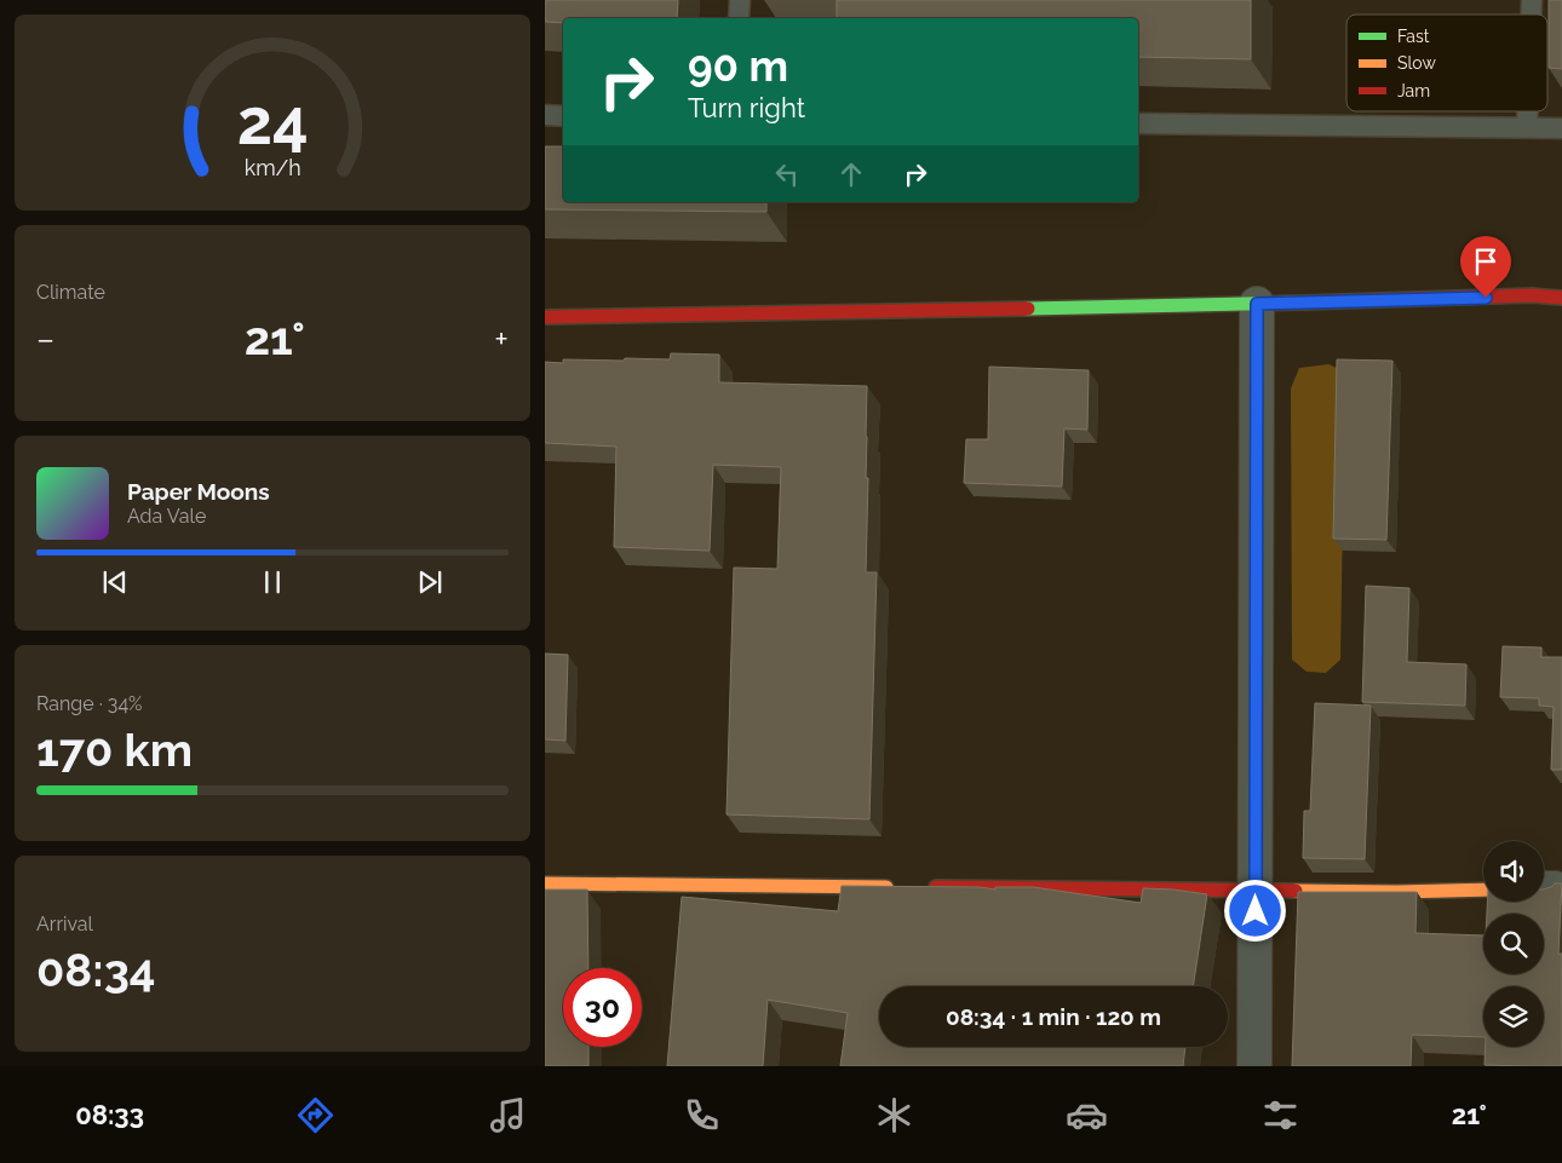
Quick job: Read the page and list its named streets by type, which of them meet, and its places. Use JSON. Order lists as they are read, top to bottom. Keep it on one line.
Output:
{"legend":["Fast","Slow","Jam"],"page":{"turn":["90 m","Turn right"],"tile":["Climate",["Range · 34%","170 km"],["Arrival","08:34"]],"heat":["−","21°","+"],"song":["Paper Moons","Ada Vale"],"limit":"30","trip":"08:34 · 1 min · 120 m","tabs":["08:33","21°"],"gauge":["24","km/h"]}}
